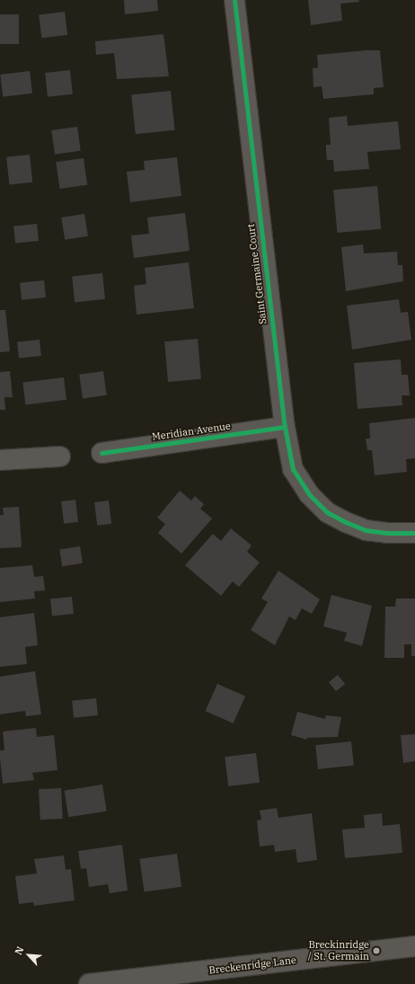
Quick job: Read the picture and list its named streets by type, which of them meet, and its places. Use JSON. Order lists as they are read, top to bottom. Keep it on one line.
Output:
{"streets":{"street":["Saint Germaine Court","Meridian Avenue","Breckenridge Lane"]},"crossings":[["Saint Germaine Court","Meridian Avenue"]],"places":["Breckinridge / St. Germain"],"north":"top left"}
